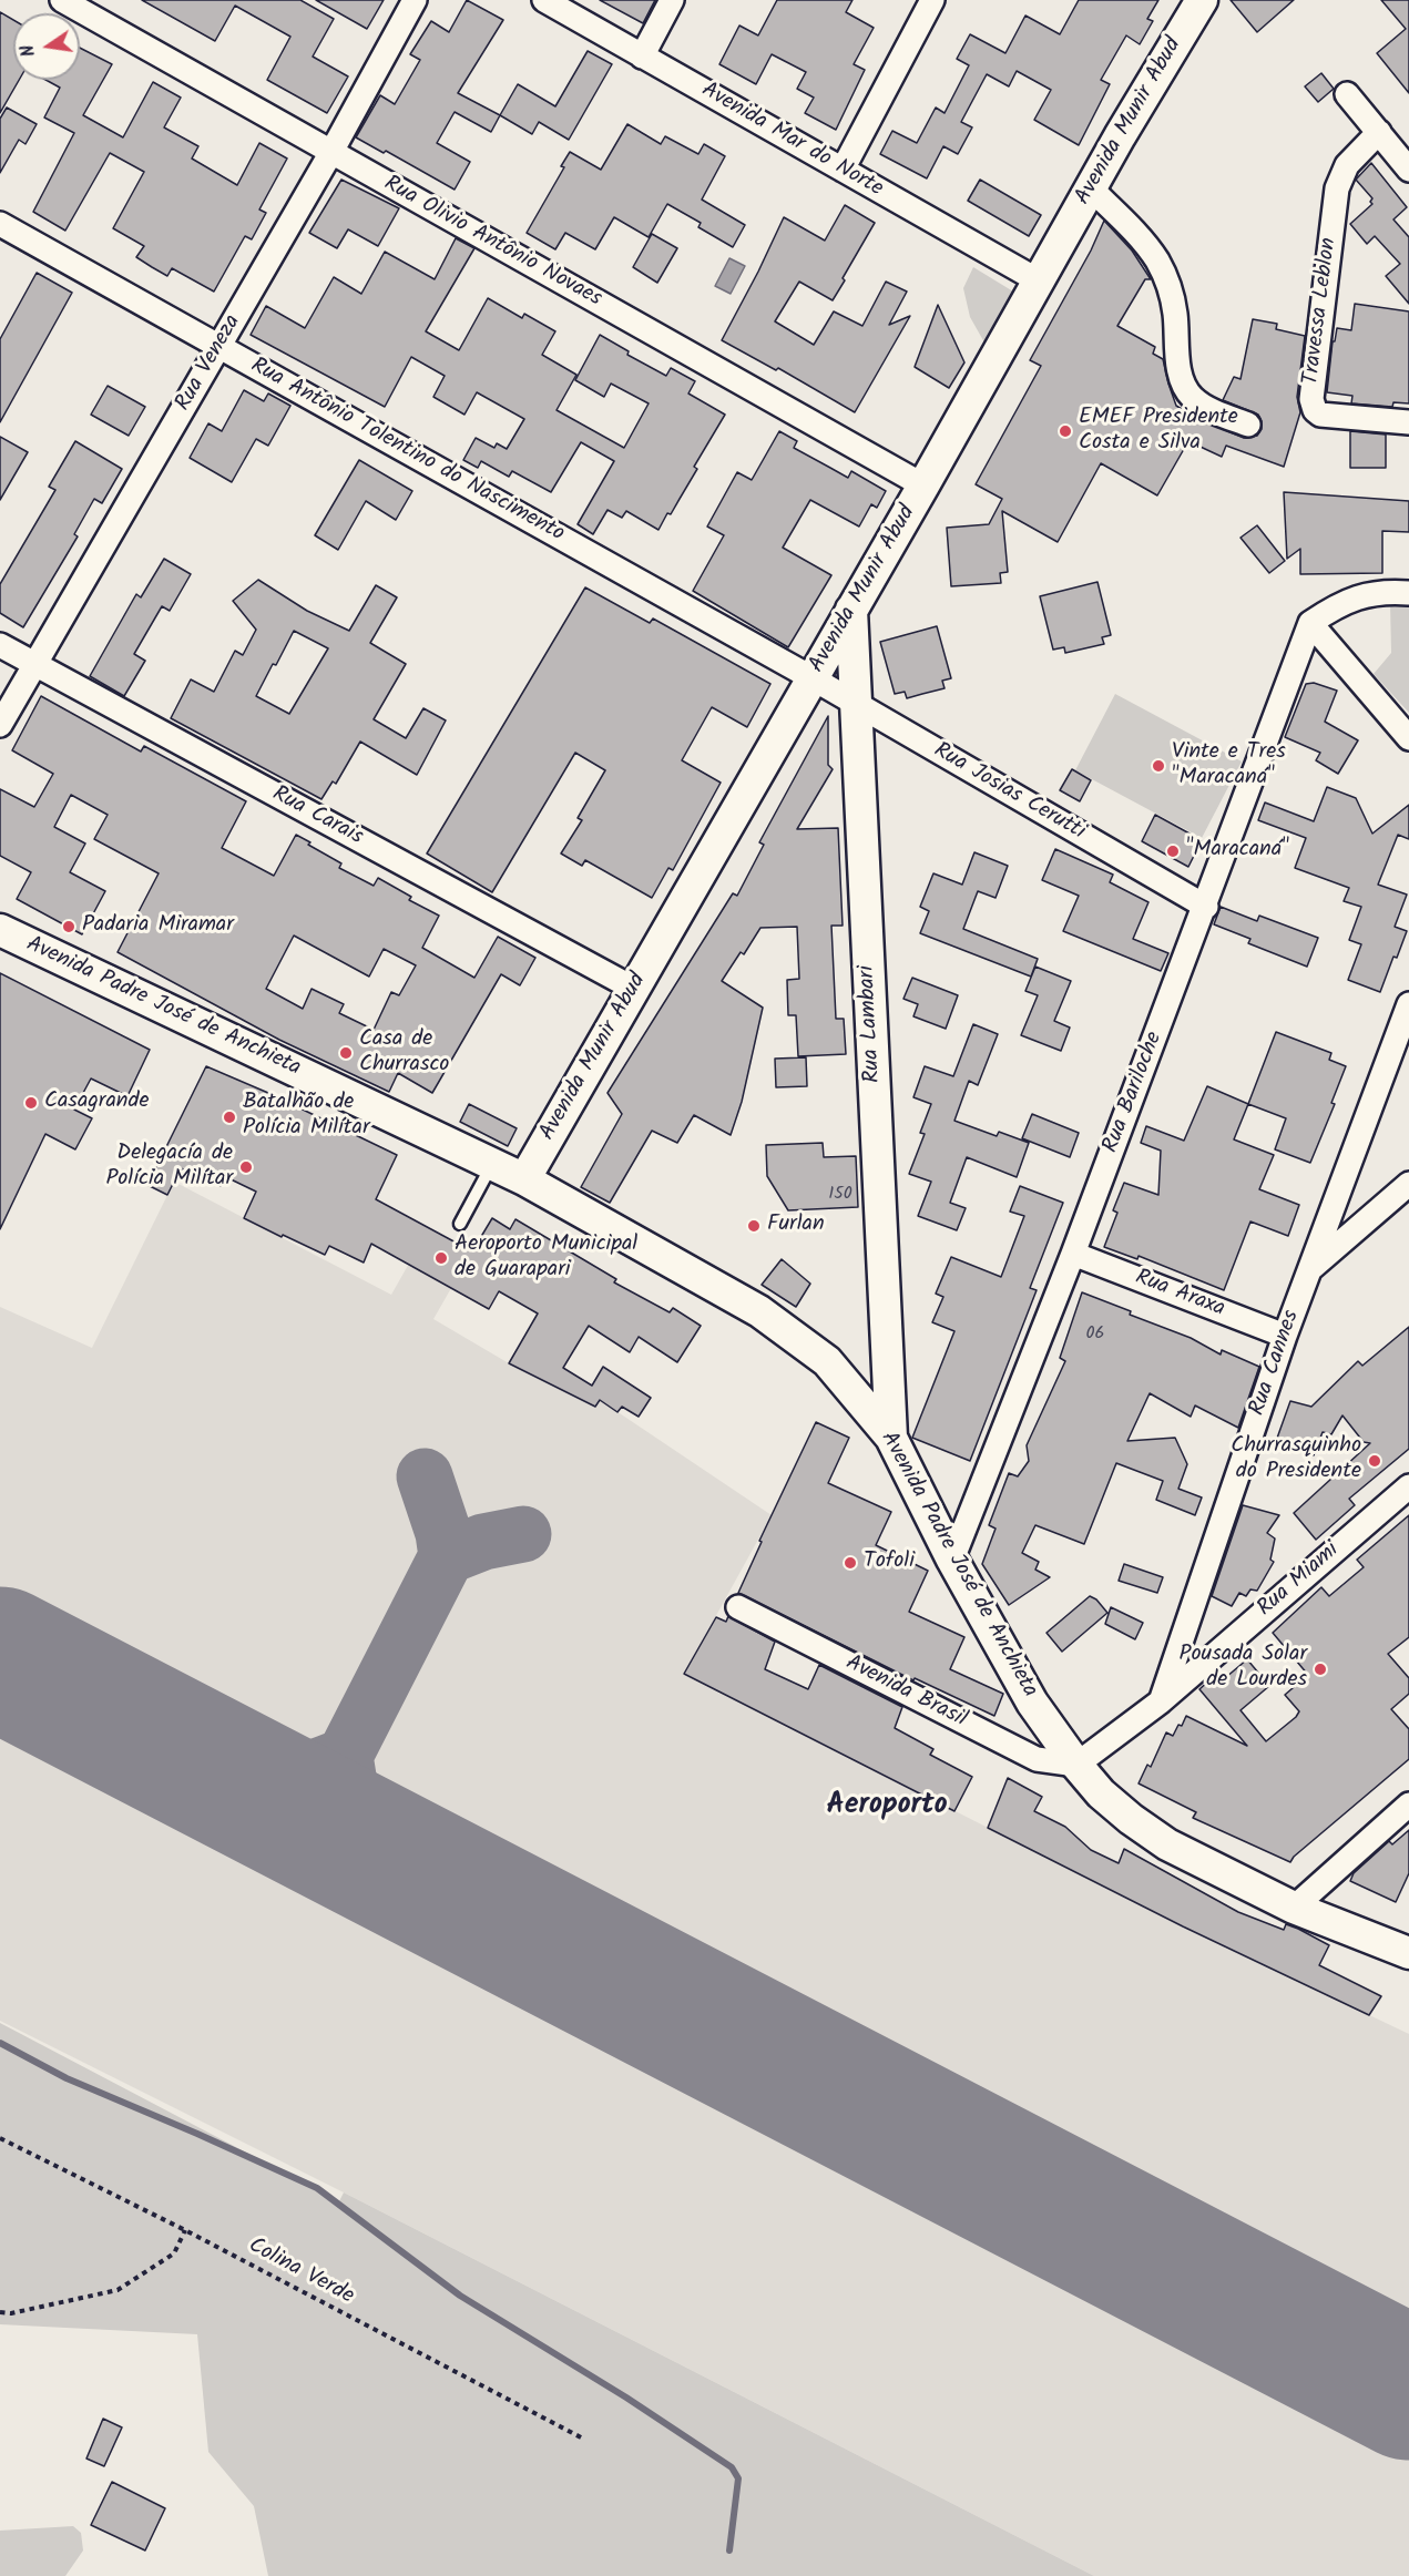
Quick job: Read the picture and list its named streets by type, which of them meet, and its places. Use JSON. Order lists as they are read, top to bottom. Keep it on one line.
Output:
{"streets":{"street":["Avenida Munir Abud","Avenida Mar do Norte","Rua Olivio Antônio Novaes","Travessa Leblon","Rua Veneza","Rua Antônio Tolentino do Nascimento","Rua Josias Cerutti","Rua Carais","Avenida Padre José de Anchieta","Rua Lambari","Rua Bariloche","Rua Araxa","Rua Cannes","Rua Miami","Avenida Brasil"],"path":["Colina Verde"]},"crossings":[["Avenida Munir Abud","Avenida Mar do Norte"],["Avenida Munir Abud","Rua Olivio Antônio Novaes"],["Avenida Munir Abud","Rua Antônio Tolentino do Nascimento"],["Avenida Munir Abud","Rua Josias Cerutti"],["Avenida Munir Abud","Rua Carais"],["Avenida Munir Abud","Avenida Padre José de Anchieta"],["Avenida Munir Abud","Rua Lambari"],["Rua Olivio Antônio Novaes","Rua Veneza"],["Rua Veneza","Rua Antônio Tolentino do Nascimento"],["Rua Veneza","Rua Carais"],["Rua Antônio Tolentino do Nascimento","Rua Josias Cerutti"],["Rua Josias Cerutti","Rua Lambari"],["Rua Josias Cerutti","Rua Bariloche"],["Avenida Padre José de Anchieta","Rua Lambari"],["Avenida Padre José de Anchieta","Rua Bariloche"],["Avenida Padre José de Anchieta","Avenida Brasil"],["Rua Bariloche","Rua Araxa"],["Rua Araxa","Rua Cannes"],["Rua Cannes","Rua Miami"]],"districts":["Aeroporto"],"places":["EMEF Presidente Costa e Silva","Vinte e Tres \"Maracaná\"","\"Maracaná\"","Padaria Miramar","Casa de Churrasco","Casagrande","Batalhão de Polícia Milítar","Delegacía de Polícia Milítar","Furlan","Aeroporto Municipal de Guarapari","Churrasquinho do Presidente","Tofoli","Pousada Solar de Lourdes"],"house_numbers":["150","06"],"north":"left"}
